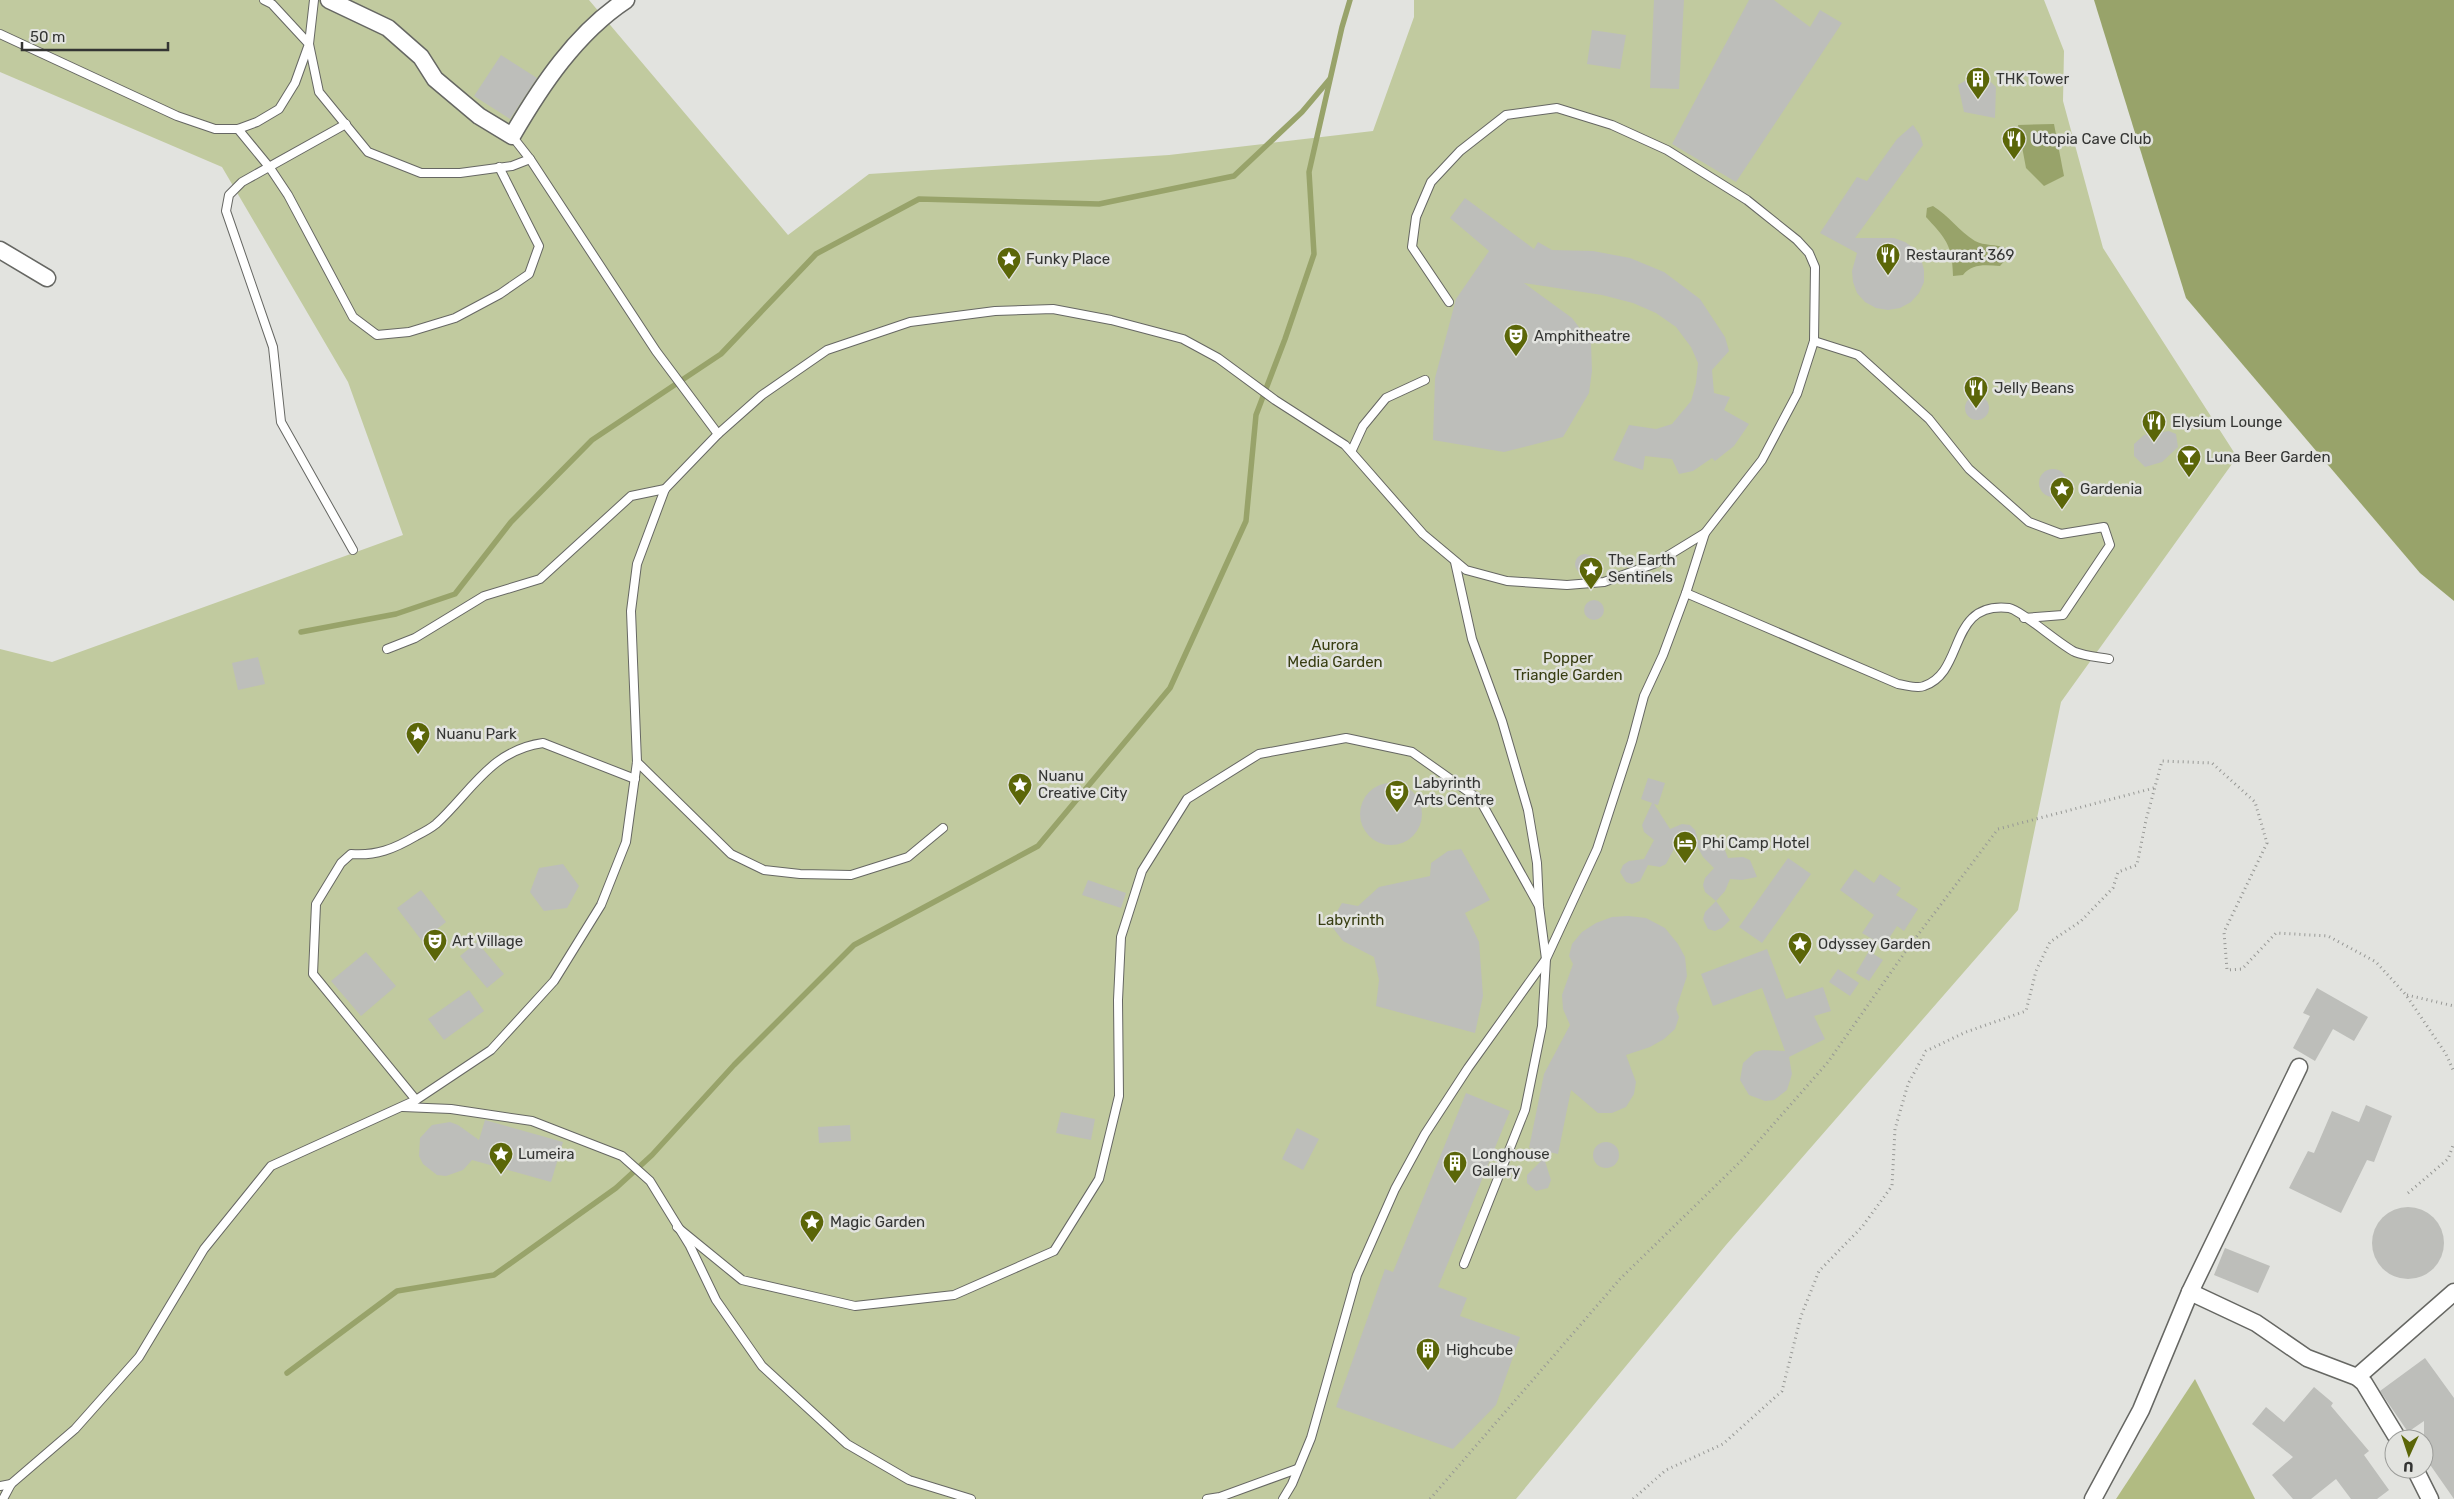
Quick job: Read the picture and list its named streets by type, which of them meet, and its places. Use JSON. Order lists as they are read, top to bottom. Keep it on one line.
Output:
{"parks":["Aurora Media Garden","Popper Triangle Garden","Labyrinth"],"places":{"building":["THK Tower","Longhouse Gallery","Highcube"],"restaurant":["Utopia Cave Club","Restaurant 369","Jelly Beans","Elysium Lounge"],"place":["Funky Place","Gardenia","The Earth Sentinels","Nuanu Park","Nuanu Creative City","Odyssey Garden","Lumeira","Magic Garden"],"theatre":["Amphitheatre","Labyrinth Arts Centre","Art Village"],"bar":["Luna Beer Garden"],"hotel":["Phi Camp Hotel"]},"scale_bar":"50 m","north":"bottom"}
